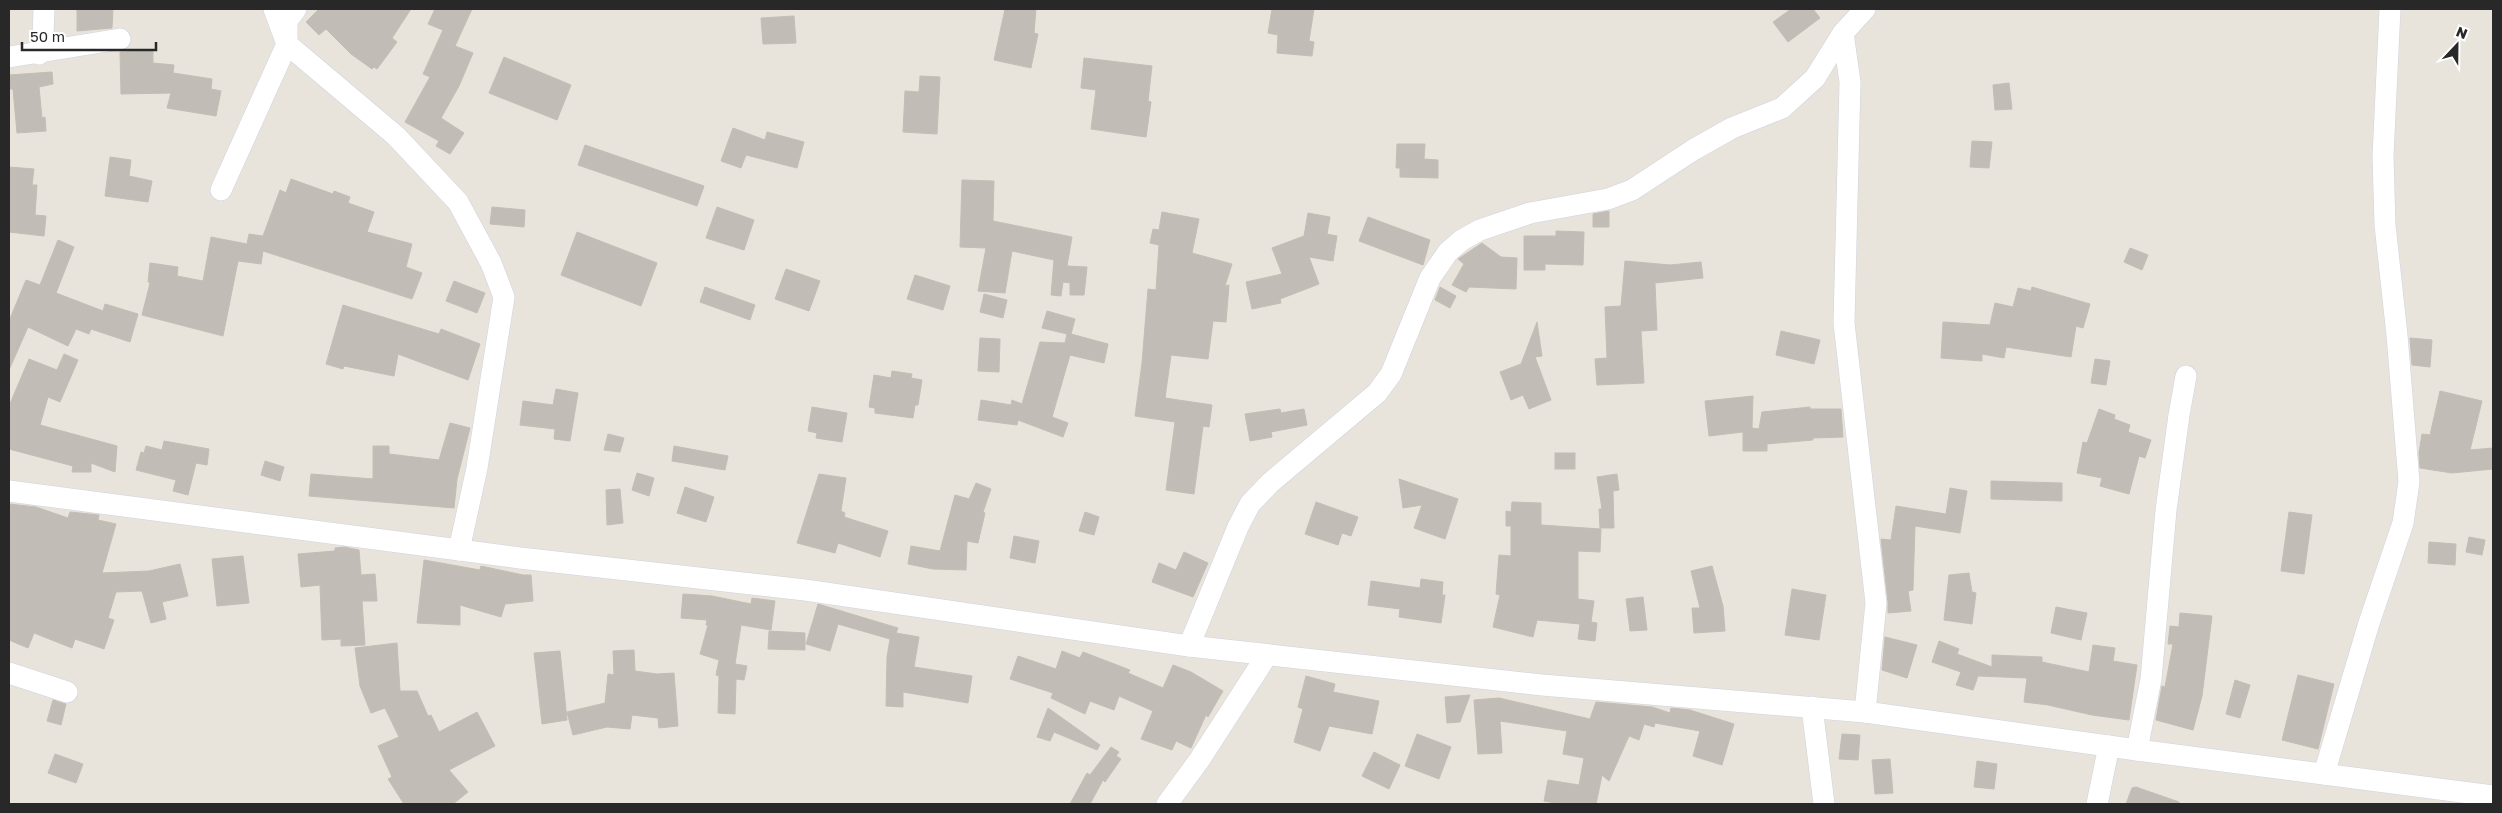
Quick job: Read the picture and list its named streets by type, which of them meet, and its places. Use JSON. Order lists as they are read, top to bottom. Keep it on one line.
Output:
{"scale_bar":"50 m","north":"top"}
